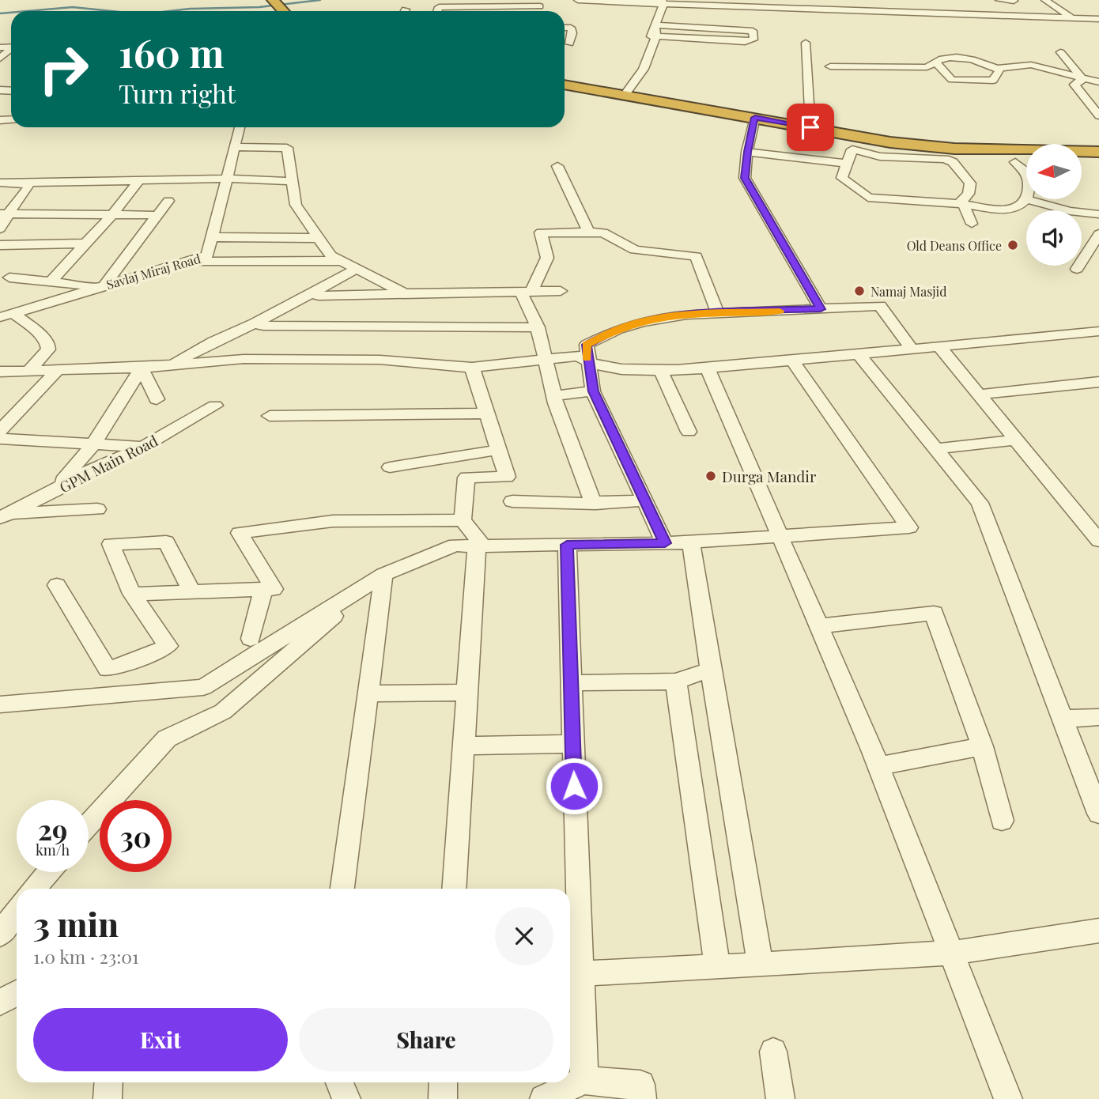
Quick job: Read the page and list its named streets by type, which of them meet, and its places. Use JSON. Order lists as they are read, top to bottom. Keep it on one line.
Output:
{"streets":{"street":["Savlaj Miraj Road","GPM Main Road"]},"places":["Old Deans Office","Namaj Masjid","Durga Mandir"],"north":"left","page":{"turn":["160 m","Turn right"],"speed":"29 km/h","limit":"30","heading":["3 min","1.0 km · 23:01"],"buttons":["Exit","Share"]}}
